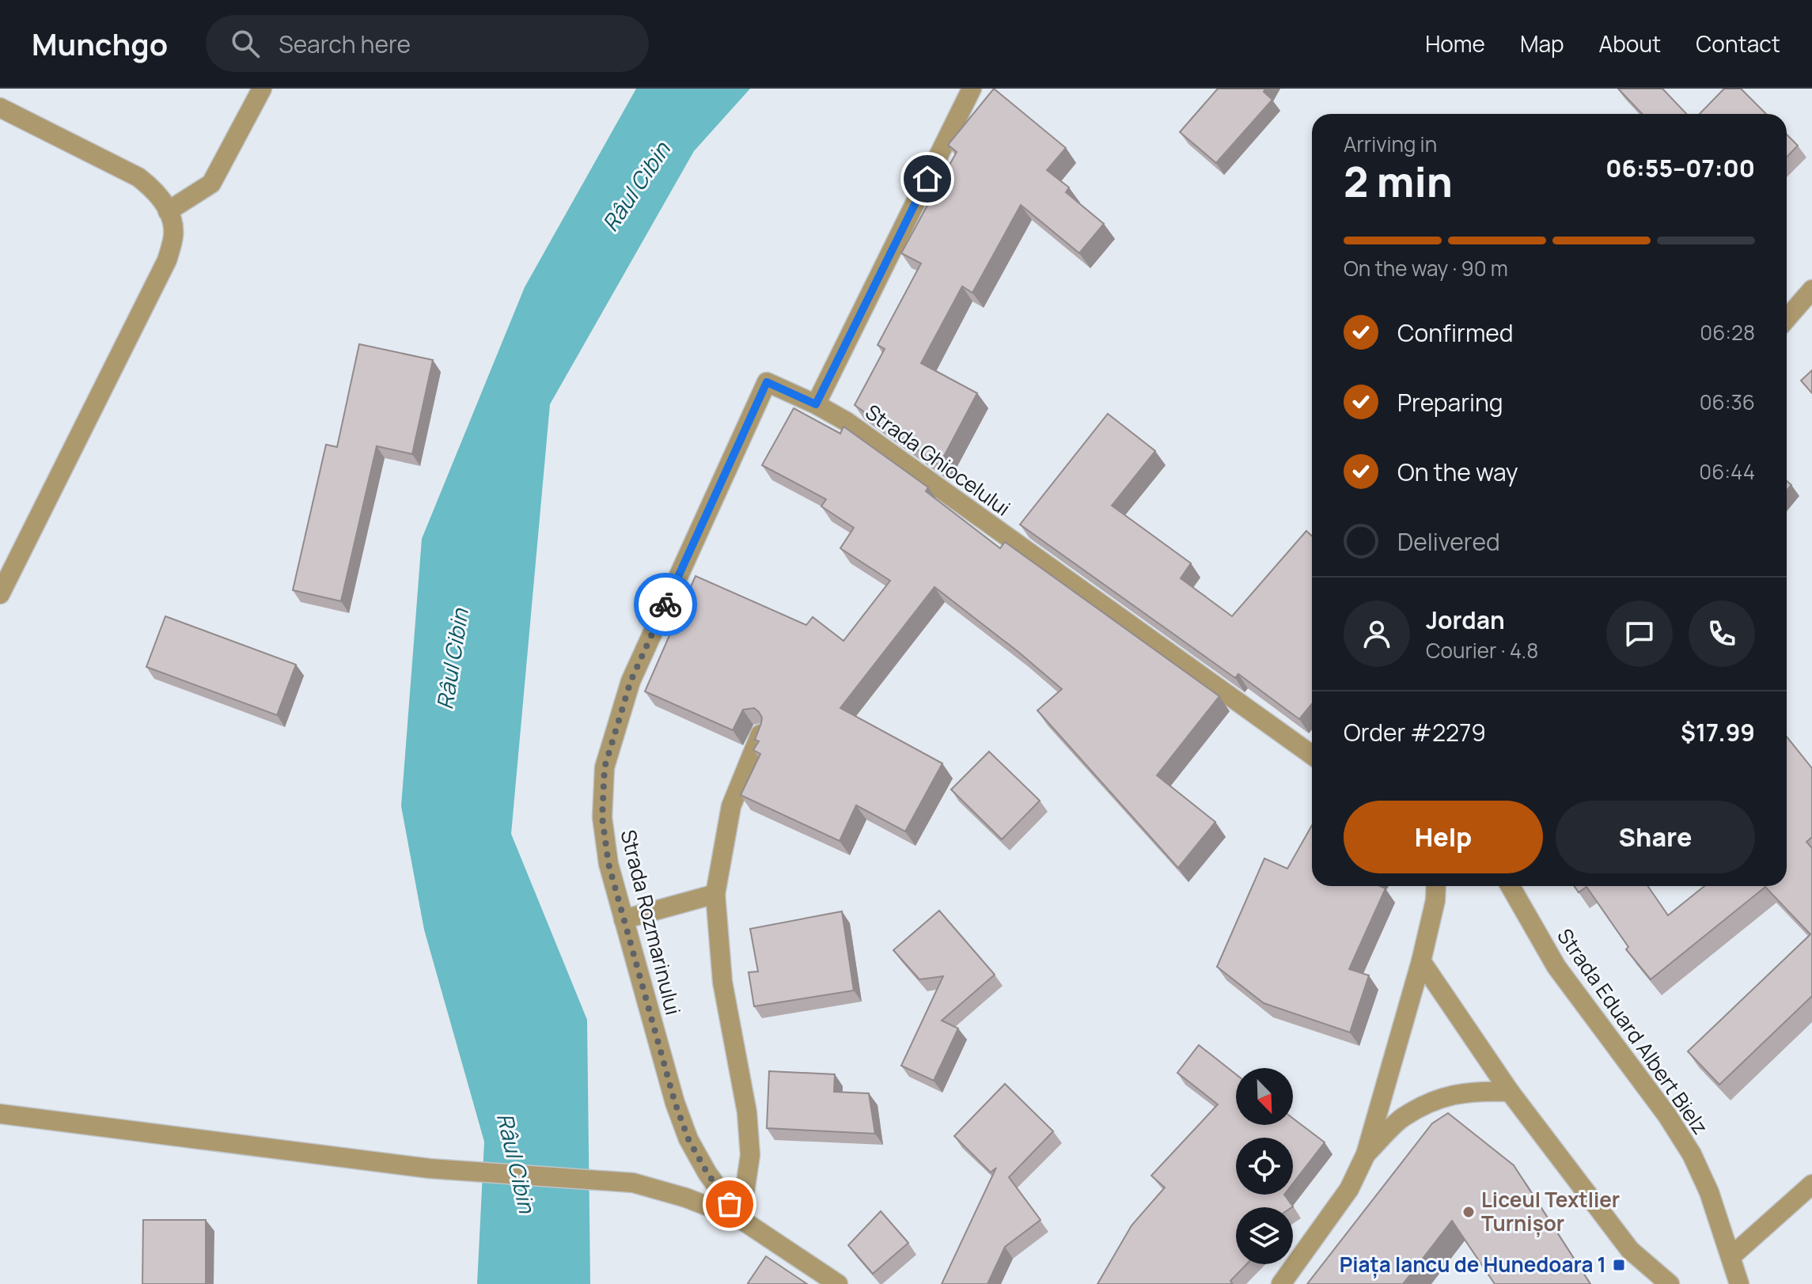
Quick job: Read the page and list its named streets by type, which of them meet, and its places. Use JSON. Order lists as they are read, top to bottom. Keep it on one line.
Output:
{"streets":{"street":["Strada Ghiocelului","Strada Rozmarinului","Strada Eduard Albert Bielz"]},"crossings":[["Strada Ghiocelului","Strada Rozmarinului"]],"water":["Râul Cibin"],"places":{"other":["Liceul Textlier Turnișor"],"transit":["Piața Iancu de Hunedoara 1"]},"north":"bottom right","page":{"header":"Munchgo","search":"Search here","nav":["Home","Map","About","Contact"],"heading":["2 min","Arriving in","06:55–07:00"],"panel":["Jordan","Courier · 4.8","Order #2279","$17.99"],"bar":"On the way · 90 m","list":[["Confirmed","06:28"],["Preparing","06:36"],["On the way","06:44"],"Delivered"],"buttons":["Help","Share"]}}
